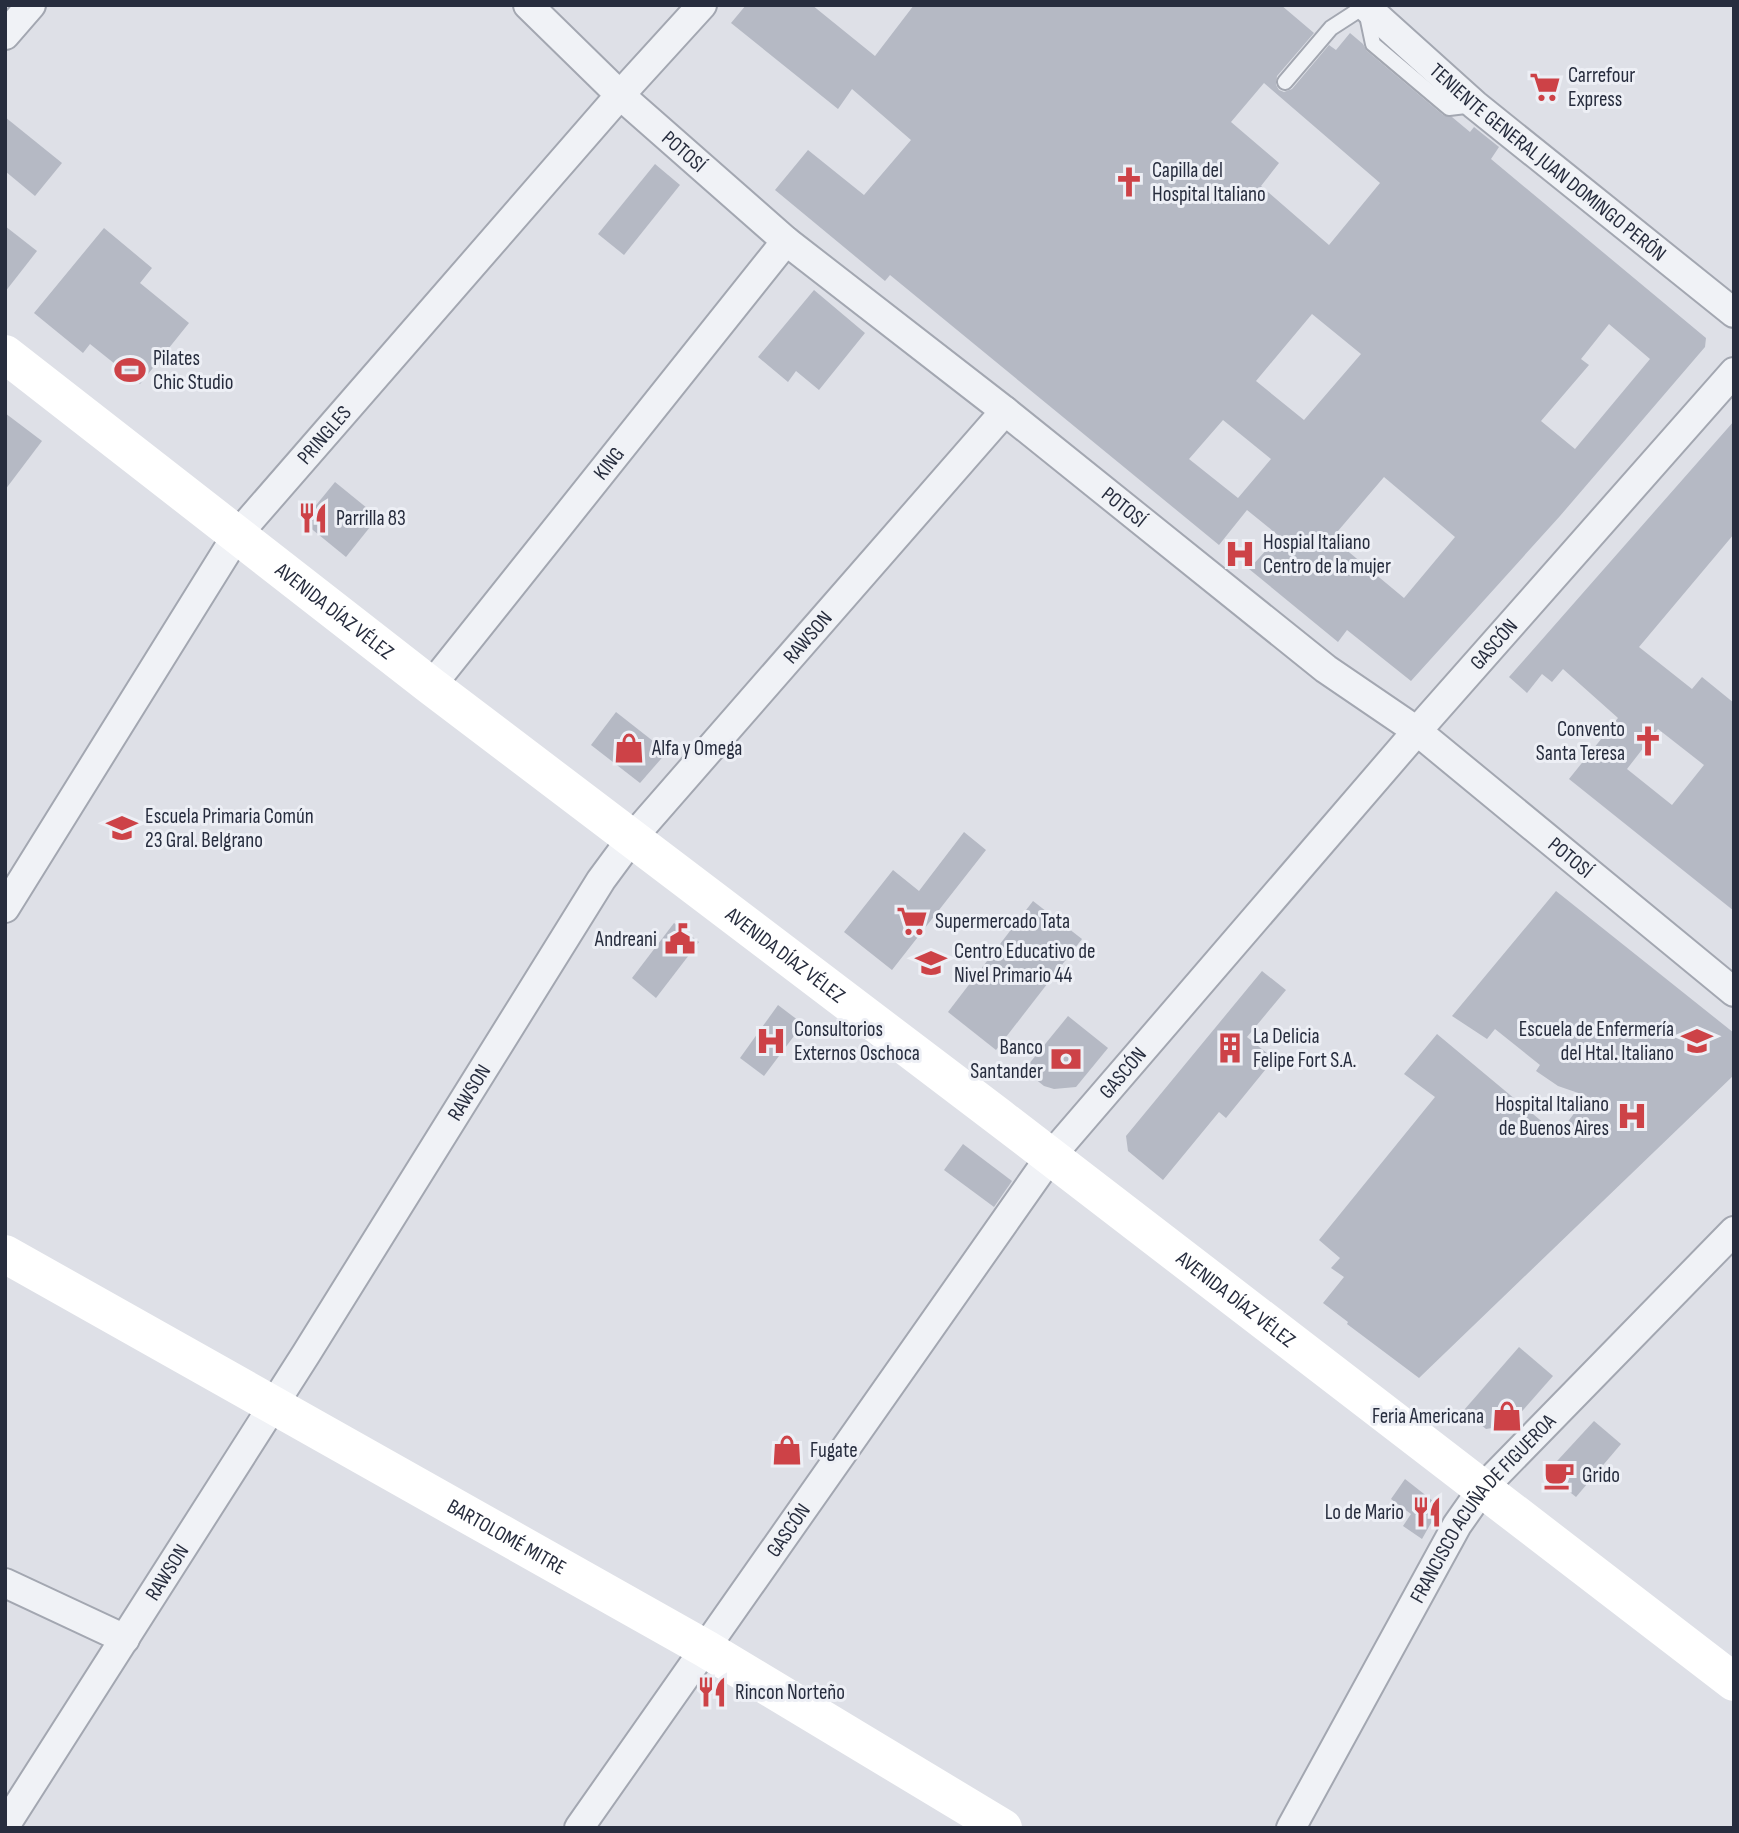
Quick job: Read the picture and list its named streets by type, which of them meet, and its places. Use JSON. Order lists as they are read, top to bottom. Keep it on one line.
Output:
{"streets":{"main road":["AVENIDA DÍAZ VÉLEZ","BARTOLOMÉ MITRE"],"street":["POTOSÍ","TENIENTE GENERAL JUAN DOMINGO PERÓN","PRINGLES","KING","RAWSON","GASCÓN","FRANCISCO ACUÑA DE FIGUEROA"]},"crossings":[["POTOSÍ","PRINGLES"],["POTOSÍ","KING"],["POTOSÍ","RAWSON"],["POTOSÍ","GASCÓN"],["PRINGLES","AVENIDA DÍAZ VÉLEZ"],["KING","AVENIDA DÍAZ VÉLEZ"],["AVENIDA DÍAZ VÉLEZ","RAWSON"],["AVENIDA DÍAZ VÉLEZ","GASCÓN"],["AVENIDA DÍAZ VÉLEZ","FRANCISCO ACUÑA DE FIGUEROA"],["RAWSON","BARTOLOMÉ MITRE"],["GASCÓN","BARTOLOMÉ MITRE"]],"places":{"supermarket":["Carrefour Express","Supermercado Tata"],"church":["Capilla del Hospital Italiano","Convento Santa Teresa"],"sports":["Pilates Chic Studio"],"restaurant":["Parrilla 83","Lo de Mario","Rincon Norteño"],"hospital":["Hospial Italiano Centro de la mujer","Consultorios Externos Oschoca","Hospital Italiano de Buenos Aires"],"shop":["Alfa y Omega","Feria Americana","Fugate"],"school or university":["Escuela Primaria Común 23 Gral. Belgrano","Centro Educativo de Nivel Primario 44","Escuela de Enfermería del Htal. Italiano"],"public building":["Andreani"],"building":["La Delicia Felipe Fort S.A."],"bank":["Banco Santander"],"cafe":["Grido"]}}
